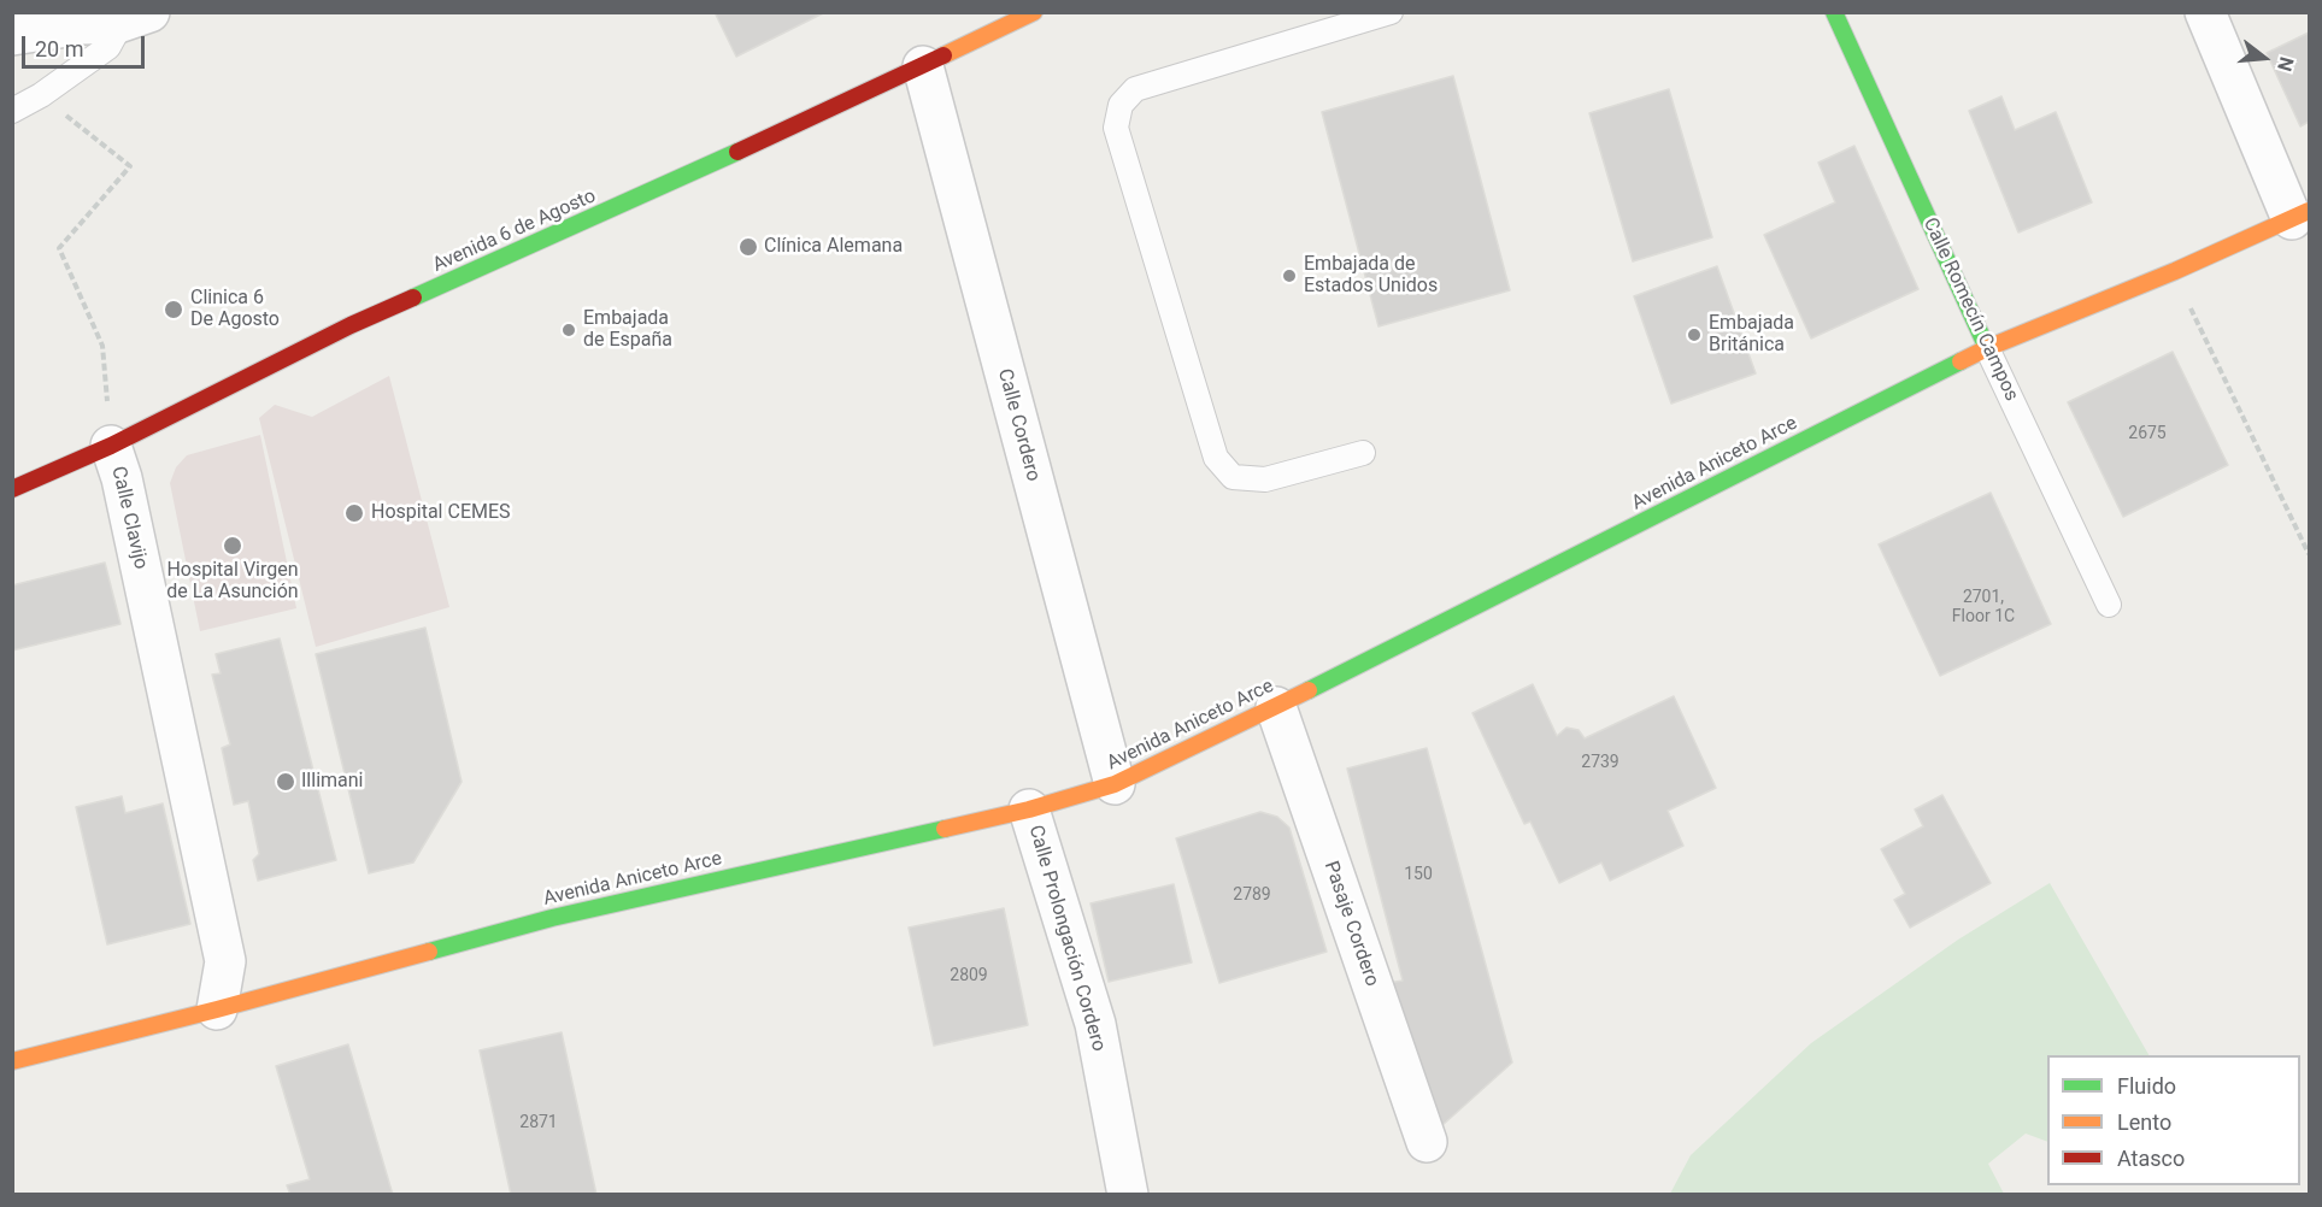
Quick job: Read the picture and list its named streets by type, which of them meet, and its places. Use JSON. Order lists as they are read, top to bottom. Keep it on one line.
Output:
{"streets":{"main road":["Avenida 6 de Agosto","Calle Romecín Campos","Avenida Aniceto Arce"],"street":["Calle Cordero","Calle Clavijo","Pasaje Cordero","Calle Prolongación Cordero"]},"crossings":[["Avenida 6 de Agosto","Calle Cordero"],["Avenida 6 de Agosto","Calle Clavijo"],["Calle Romecín Campos","Avenida Aniceto Arce"],["Calle Cordero","Avenida Aniceto Arce"],["Avenida Aniceto Arce","Calle Clavijo"],["Avenida Aniceto Arce","Pasaje Cordero"],["Avenida Aniceto Arce","Calle Prolongación Cordero"]],"places":["Clínica Alemana","Embajada de Estados Unidos","Clinica 6 De Agosto","Embajada de España","Embajada Británica","Hospital CEMES","Hospital Virgen de La Asunción","Illimani"],"house_numbers":["2675","2701, Floor 1C","2739","150","2789","2809","2871"],"legend":["Fluido","Lento","Atasco"],"scale_bar":"20 m","north":"right"}
